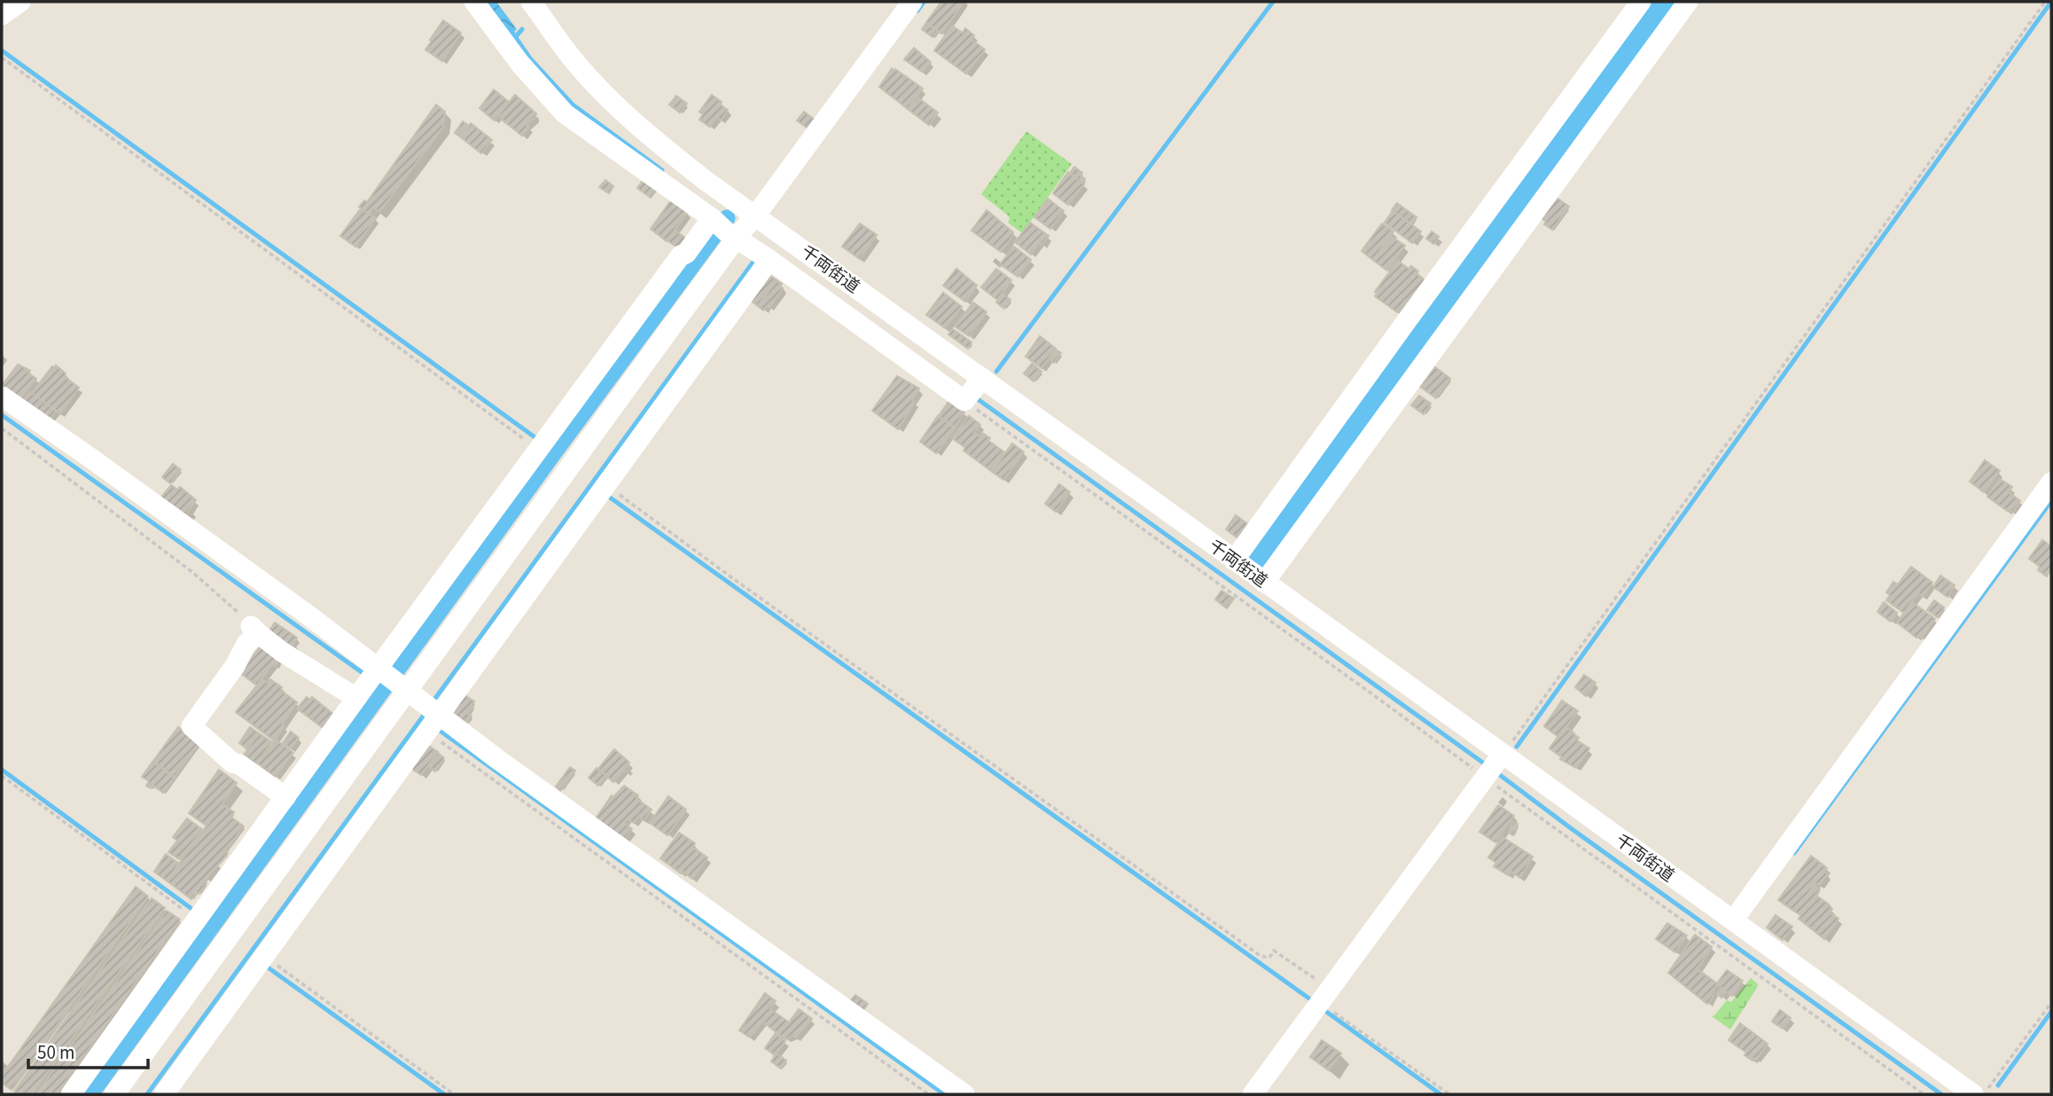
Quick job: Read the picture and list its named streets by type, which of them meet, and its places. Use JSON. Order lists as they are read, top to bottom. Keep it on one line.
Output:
{"streets":{"street":["千両街道"]},"scale_bar":"50 m"}
